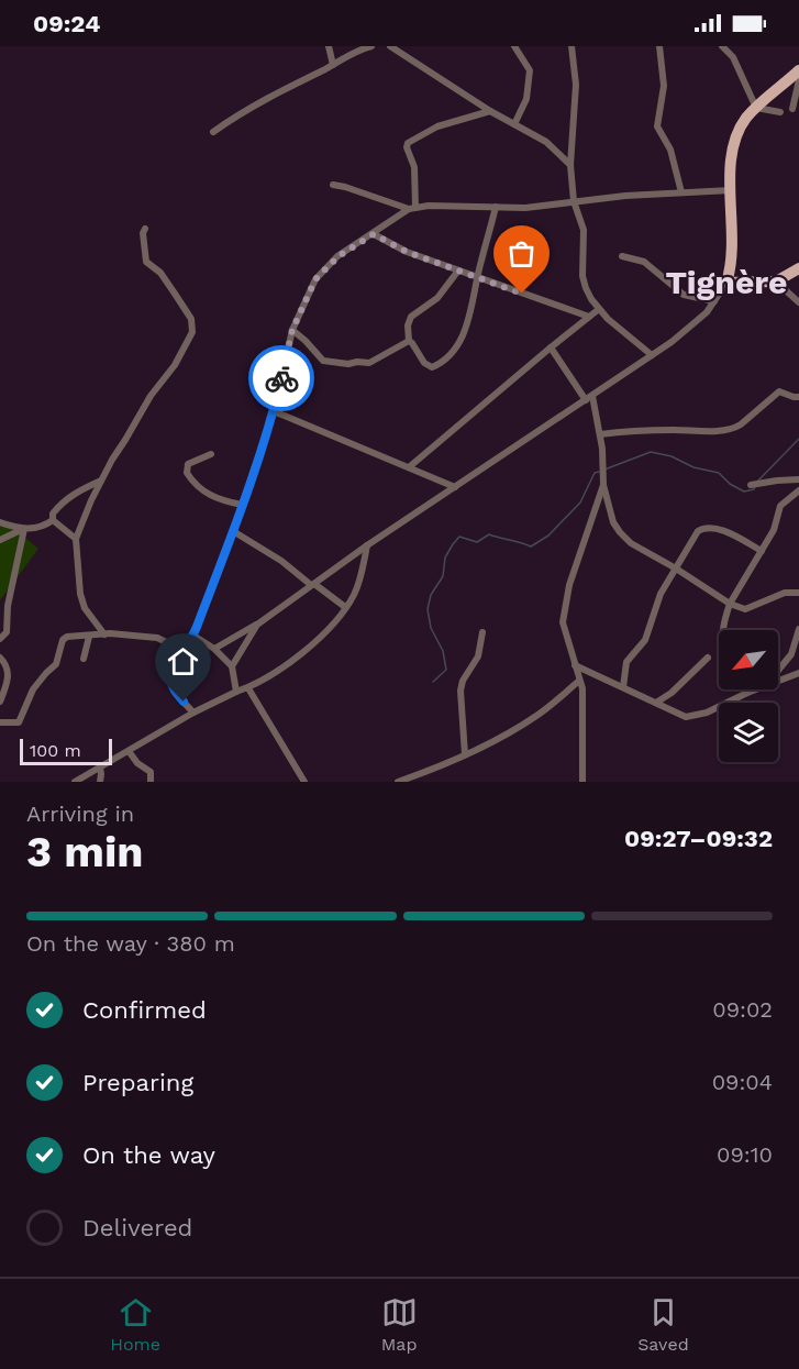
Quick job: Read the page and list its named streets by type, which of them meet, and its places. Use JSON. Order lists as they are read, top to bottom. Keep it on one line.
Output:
{"districts":["Tignère"],"scale_bar":"100 m","north":"bottom left","page":{"status":"09:24","scale":"100 m","heading":["3 min","Arriving in","09:27–09:32"],"bar":"On the way · 380 m","list":[["Confirmed","09:02"],["Preparing","09:04"],["On the way","09:10"],"Delivered"],"tabs":["Home","Map","Saved"]}}
